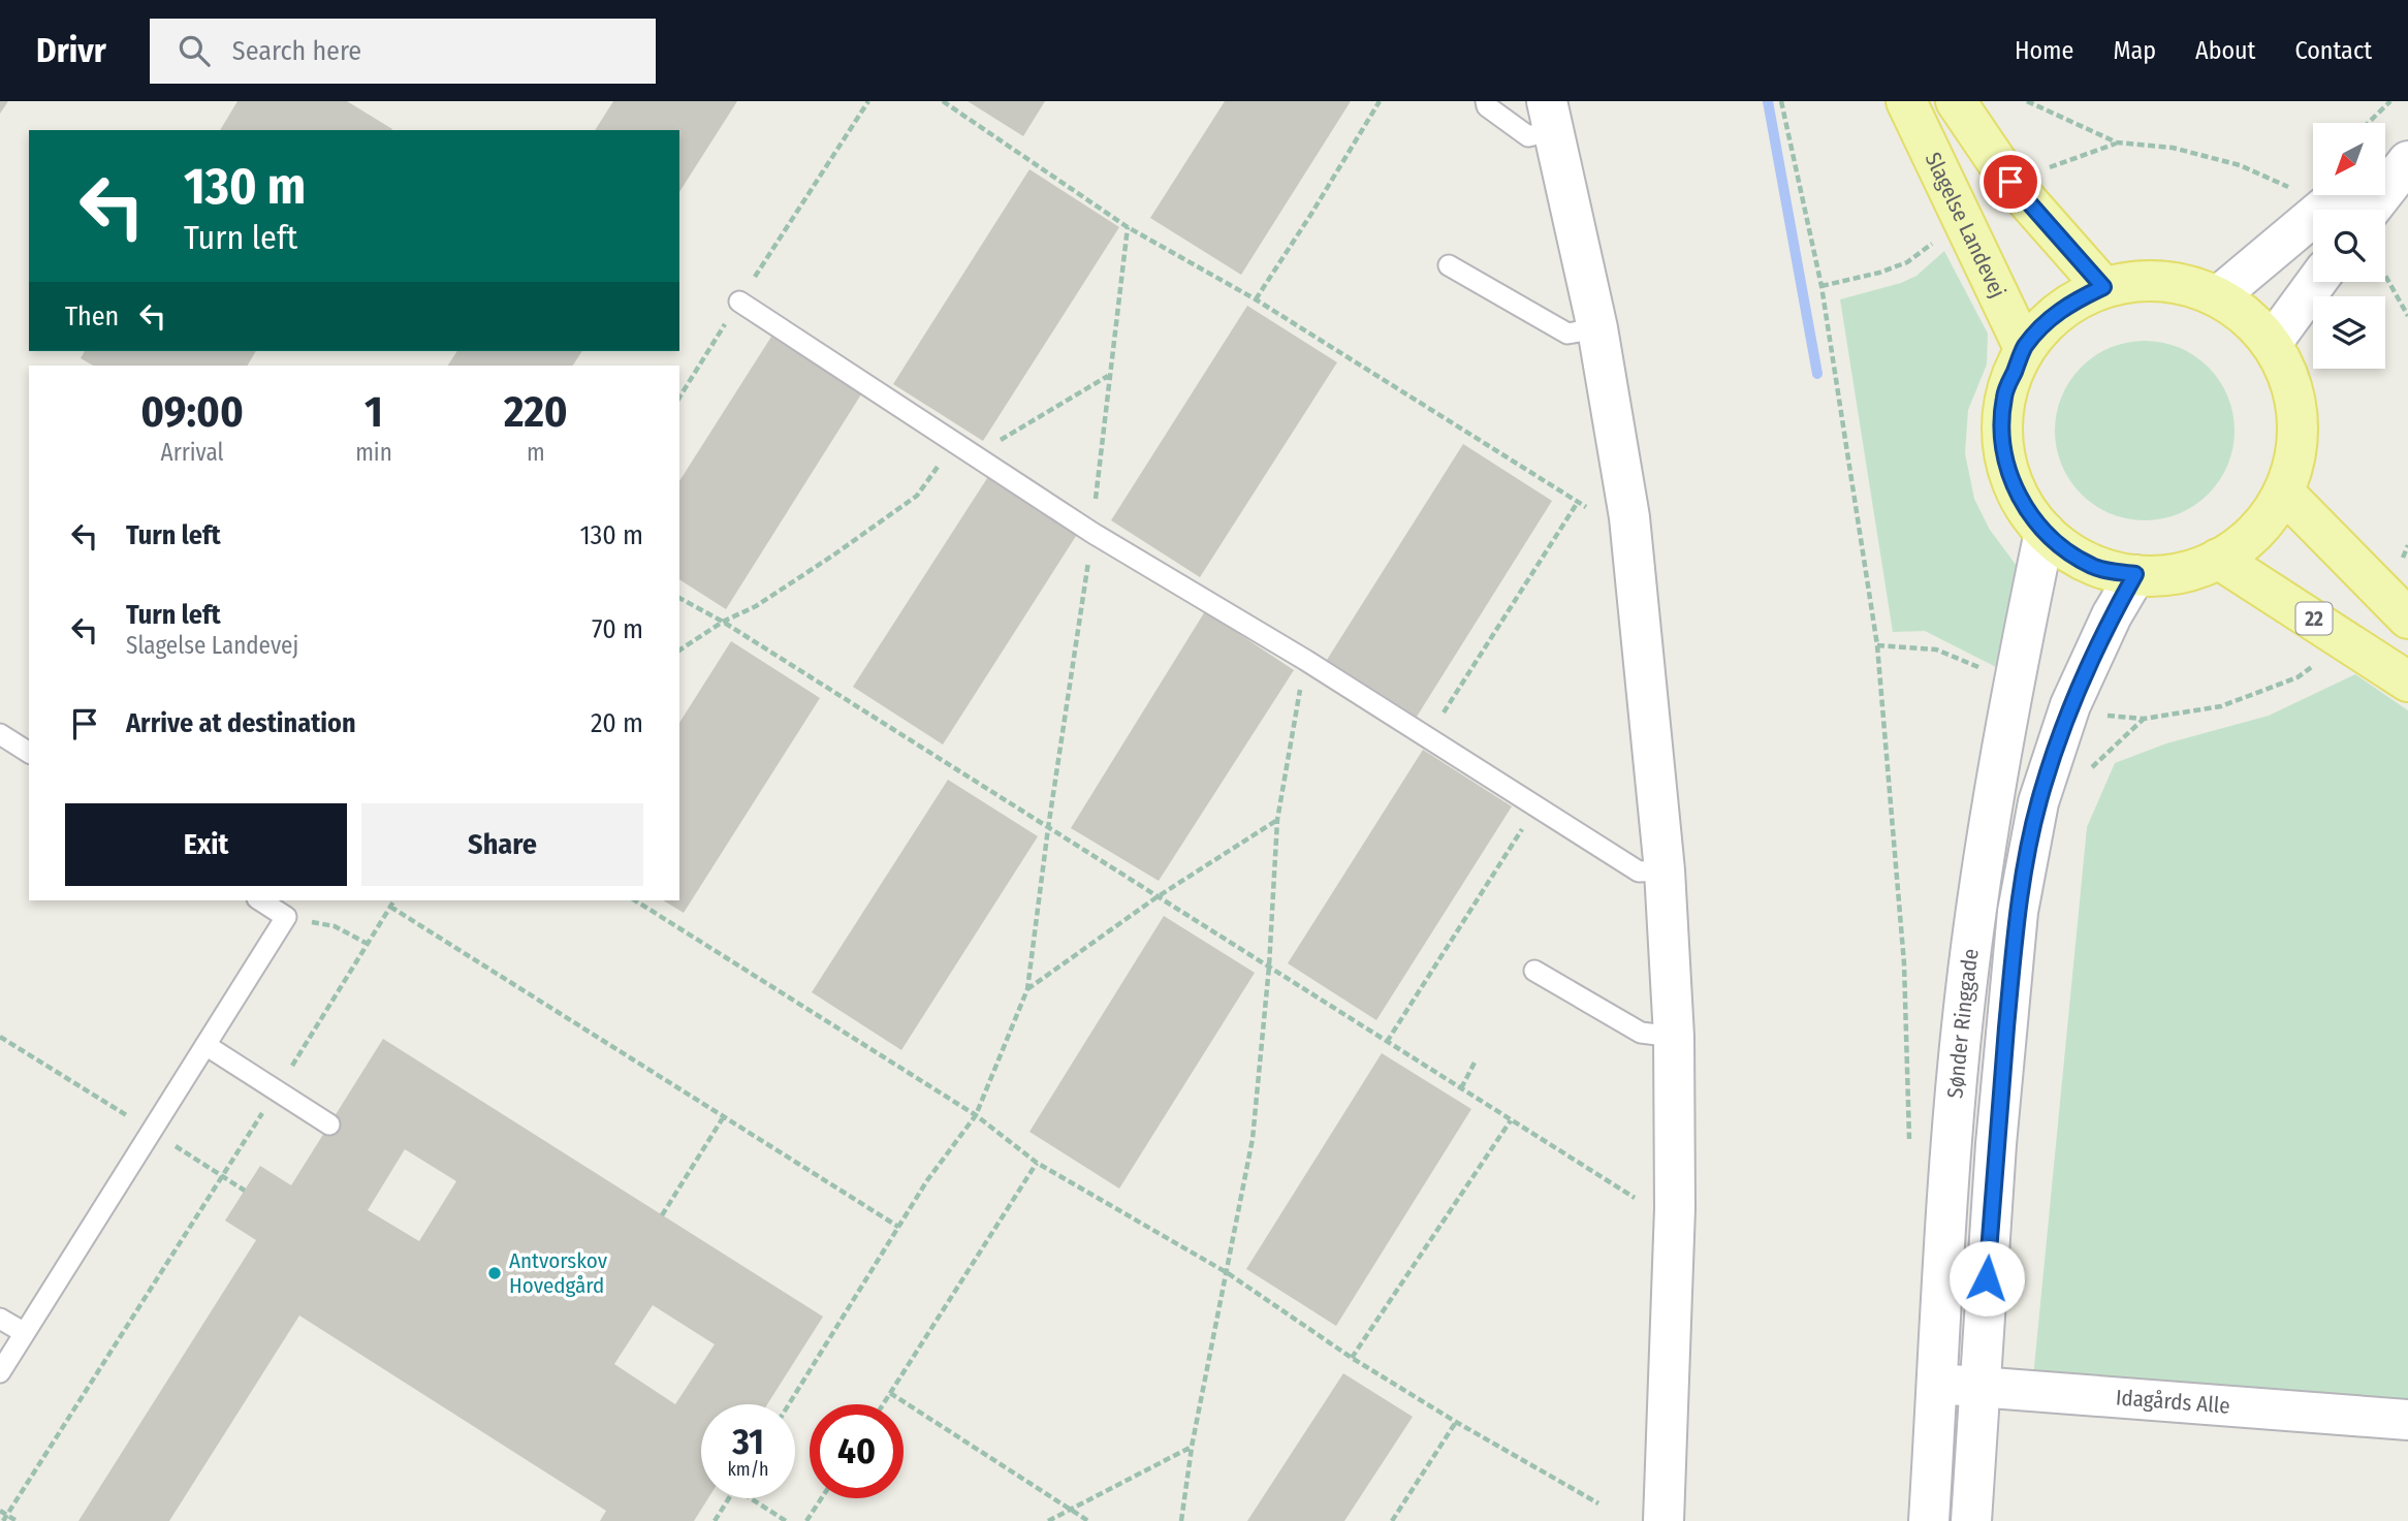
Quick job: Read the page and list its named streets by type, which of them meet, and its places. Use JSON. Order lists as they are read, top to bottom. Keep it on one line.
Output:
{"streets":{"main road":["Slagelse Landevej","22"],"street":["Sønder Ringgade","Idagårds Alle"]},"crossings":[["Sønder Ringgade","Idagårds Alle"]],"places":["Antvorskov Hovedgård"],"north":"bottom left","page":{"header":"Drivr","search":"Search here","nav":["Home","Map","About","Contact"],"turn":["130 m","Turn left"],"then":"Then","eta":["09:00","Arrival","1","min","220","m"],"list":[{"name":"Turn left","value":"130 m"},{"name":"Turn left","note":"Slagelse Landevej","value":"70 m"},{"name":"Arrive at destination","value":"20 m"}],"buttons":["Exit","Share"],"speed":"31 km/h","limit":"40"}}
